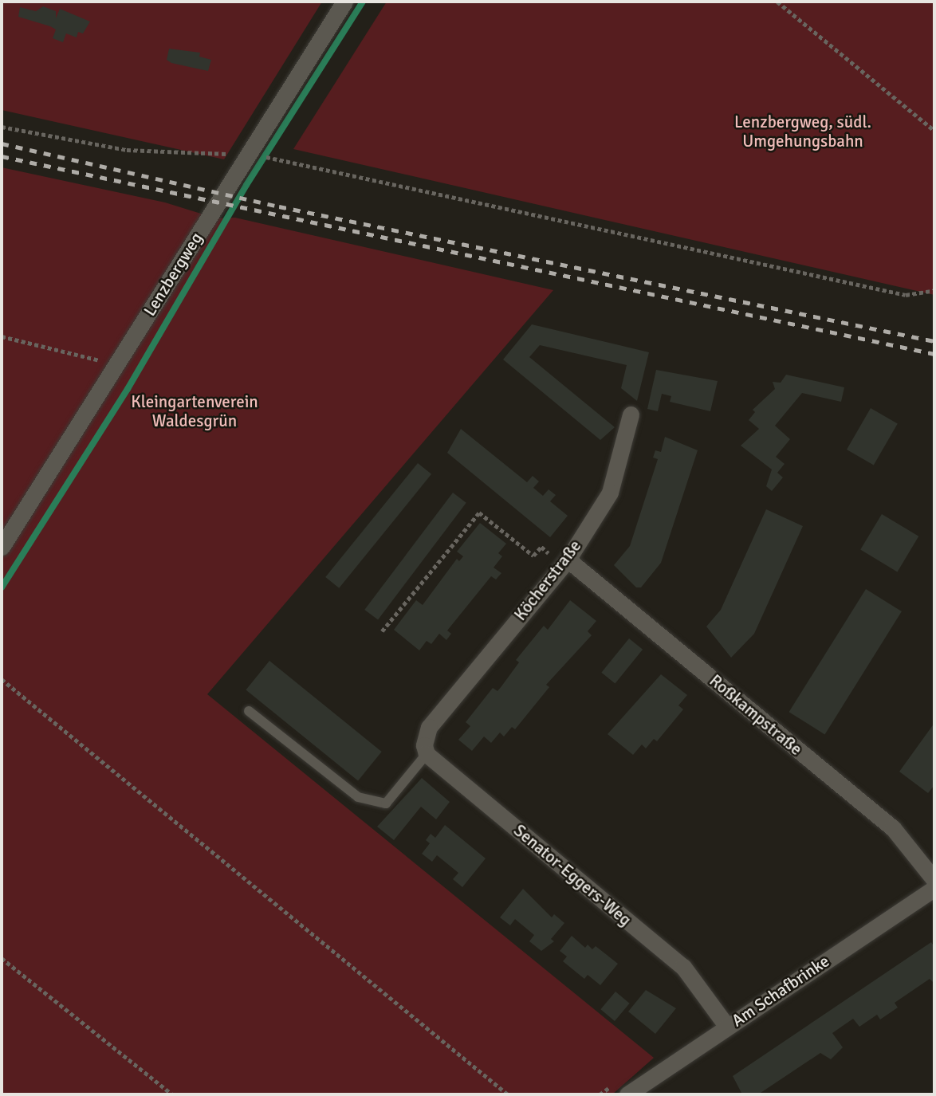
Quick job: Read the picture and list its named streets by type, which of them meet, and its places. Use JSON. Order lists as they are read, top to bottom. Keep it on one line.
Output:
{"streets":{"street":["Lenzbergweg","Köcherstraße","Roßkampstraße","Senator-Eggers-Weg","Am Schafbrinke"]},"crossings":[["Köcherstraße","Roßkampstraße"],["Köcherstraße","Senator-Eggers-Weg"],["Senator-Eggers-Weg","Am Schafbrinke"]],"parks":["Lenzbergweg, südl. Umgehungsbahn","Kleingartenverein Waldesgrün"]}
